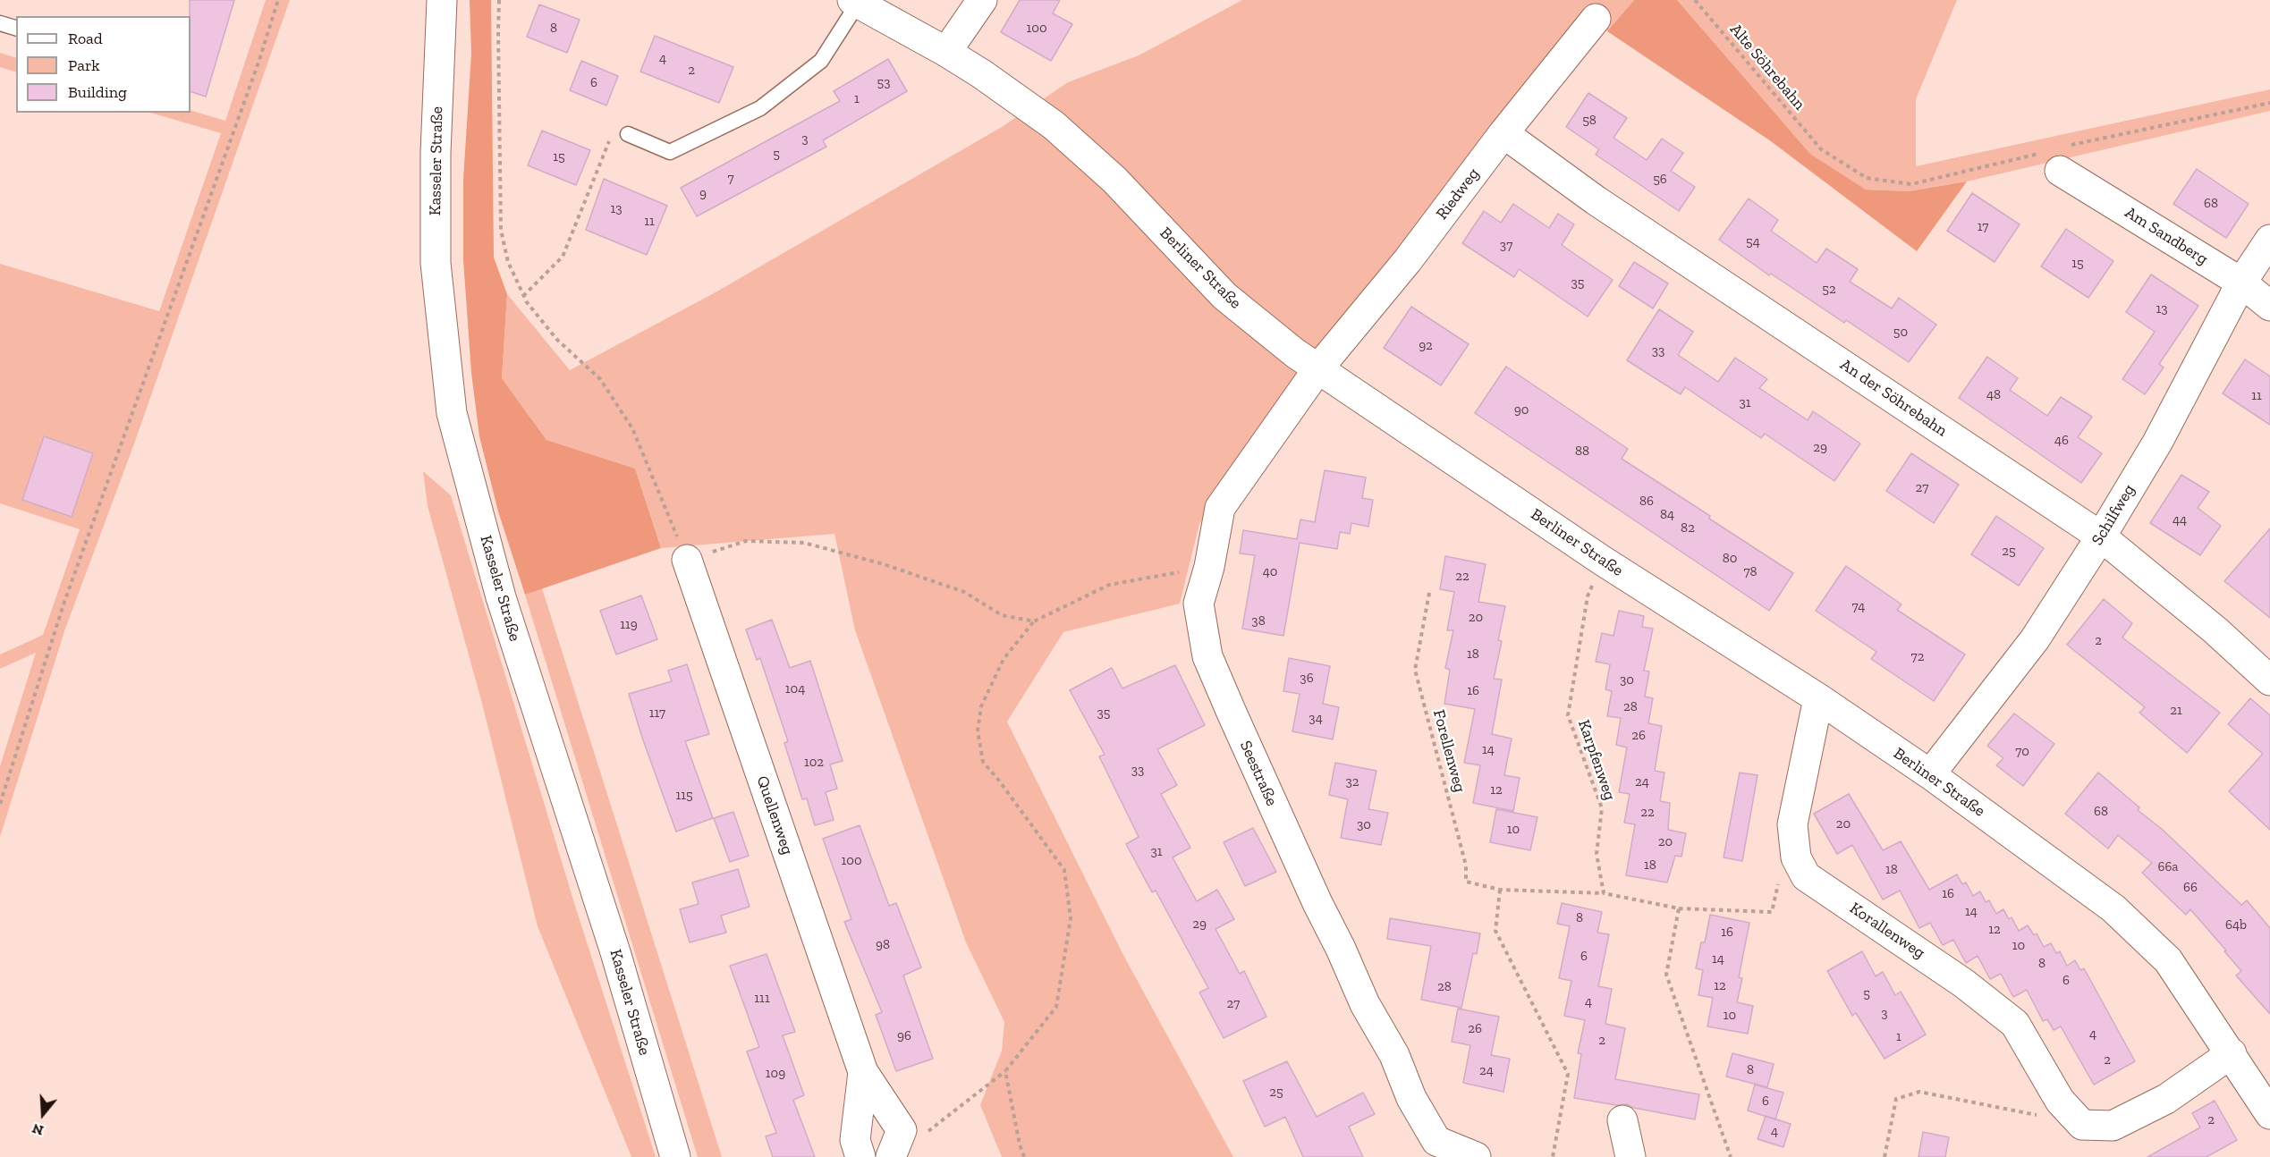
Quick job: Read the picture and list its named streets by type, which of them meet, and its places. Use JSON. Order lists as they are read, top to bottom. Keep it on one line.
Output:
{"streets":{"street":["Kasseler Straße","Riedweg","Am Sandberg","Berliner Straße","An der Söhrebahn","Schilfweg","Seestraße","Quellenweg","Korallenweg"],"path":["Alte Söhrebahn","Forellenweg","Karpfenweg"]},"crossings":[["Riedweg","Berliner Straße"],["Riedweg","An der Söhrebahn"],["Riedweg","Seestraße"],["Am Sandberg","Schilfweg"],["Berliner Straße","Schilfweg"],["Berliner Straße","Karpfenweg"],["Berliner Straße","Seestraße"],["Berliner Straße","Korallenweg"],["An der Söhrebahn","Schilfweg"],["Forellenweg","Karpfenweg"]],"house_numbers":["8","100","4","2","6","53","1","58","3","5","15","7","56","9","68","13","11","17","54","37","15","35","52","13","50","92","33","48","11","31","90","46","29","88","27","86","84","44","82","25","80","40","78","22","74","20","38","119","2","18","72","36","30","104","16","28","21","117","35","34","26","14","70","102","33","32","24","12","115","68","22","20","30","10","20","31","100","18","66a","18","66","16","14","8","29","64b","12","16","98","10","6","14","8","6","12","28","5","111","4","27","3","10","26","4","96","1","2","2","8","24","109","25","6","2","4"],"legend":["Road","Park","Building"],"north":"bottom"}
